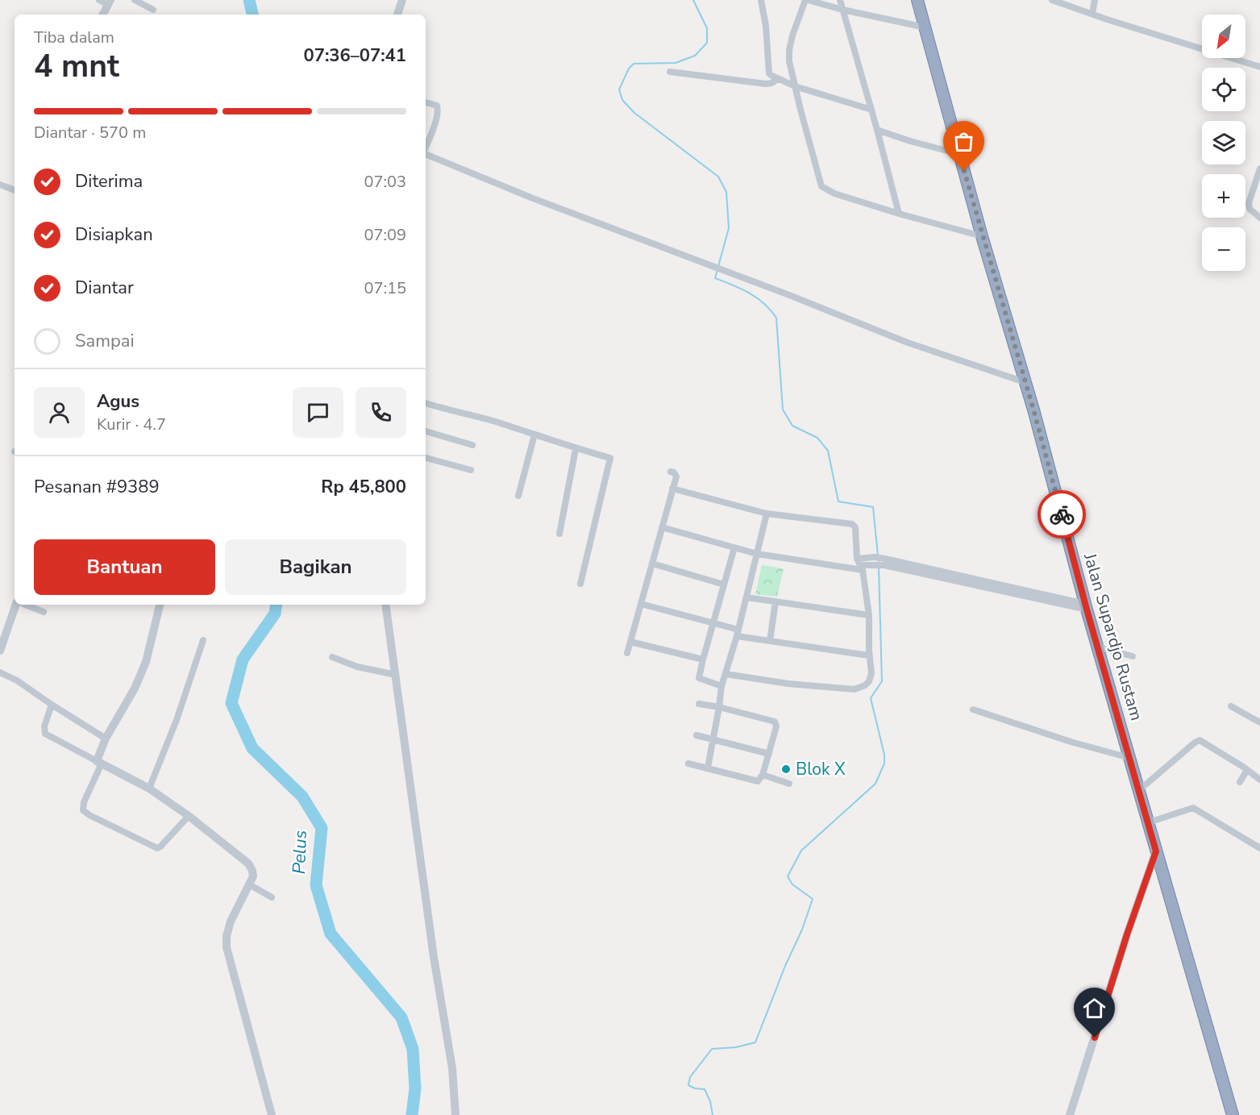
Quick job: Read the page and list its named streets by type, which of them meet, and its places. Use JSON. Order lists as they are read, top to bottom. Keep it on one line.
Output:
{"streets":{"highway":["Jalan Supardjo Rustam"]},"water":["Pelus"],"places":["Blok X"],"north":"bottom left","page":{"map_buttons":["+","−"],"heading":["4 mnt","Tiba dalam","07:36–07:41"],"panel":["Agus","Kurir · 4.7","Pesanan #9389","Rp 45,800"],"bar":"Diantar · 570 m","list":[["Diterima","07:03"],["Disiapkan","07:09"],["Diantar","07:15"],"Sampai"],"buttons":["Bantuan","Bagikan"]}}
